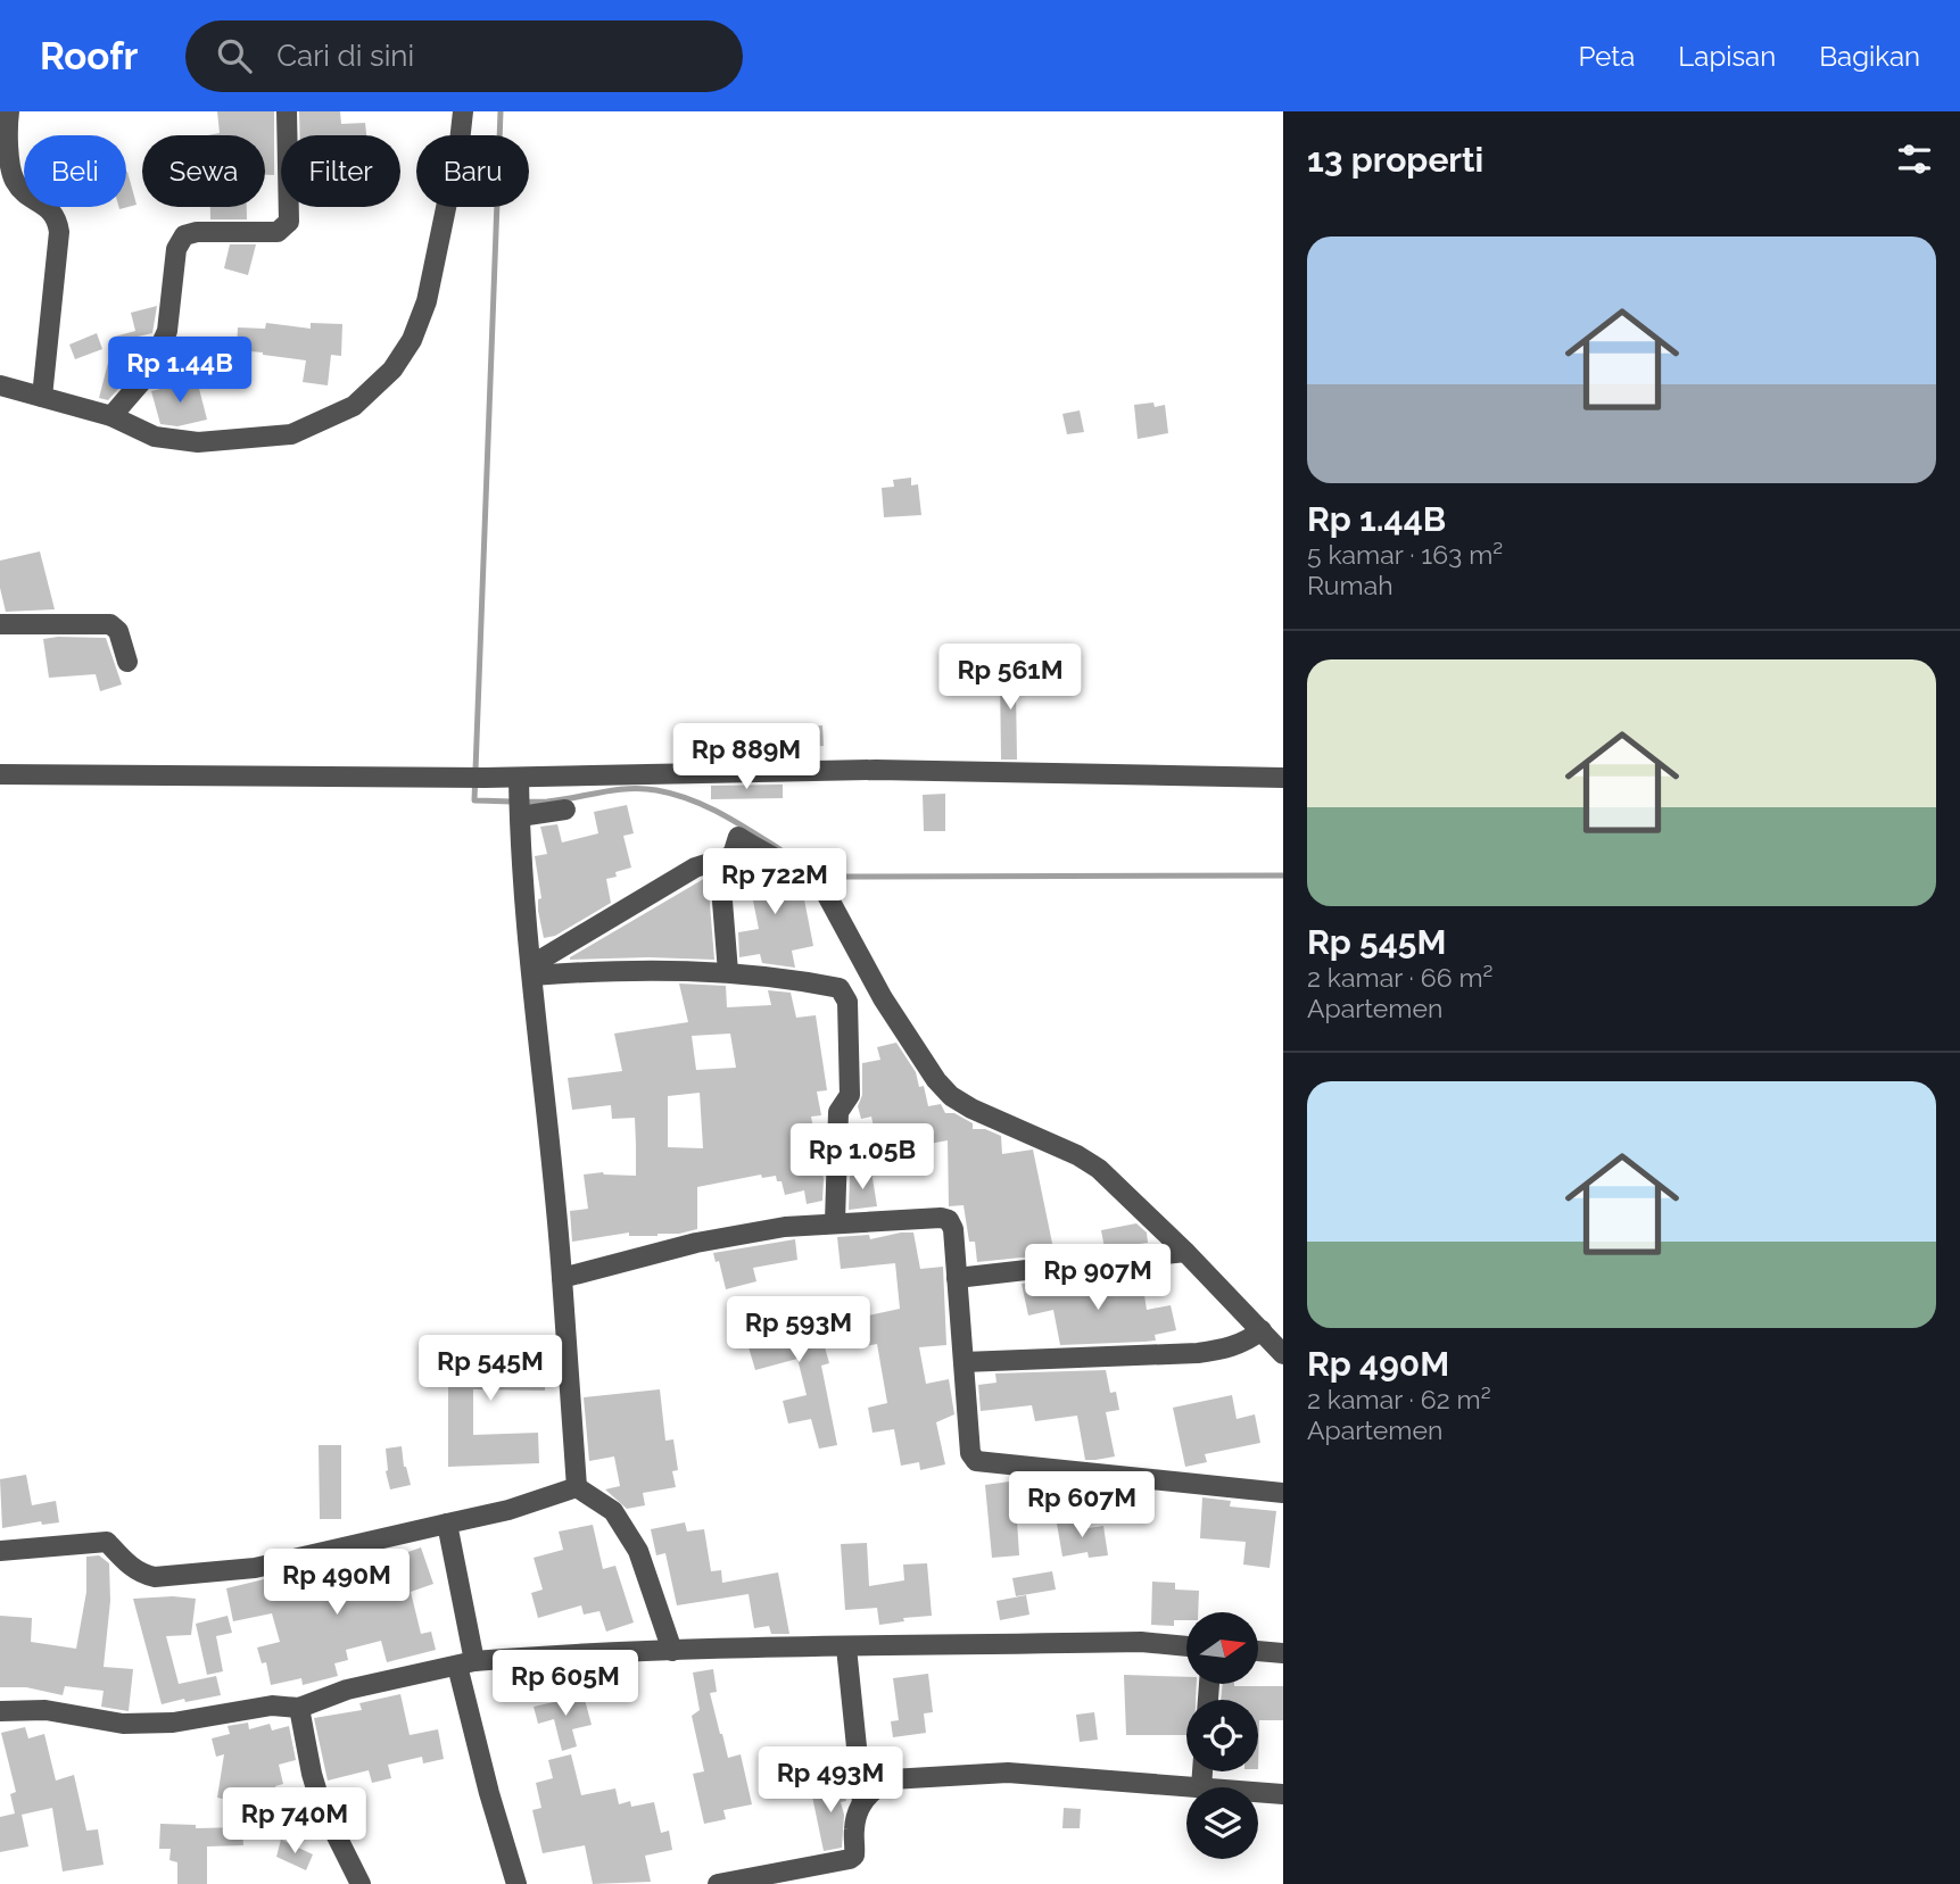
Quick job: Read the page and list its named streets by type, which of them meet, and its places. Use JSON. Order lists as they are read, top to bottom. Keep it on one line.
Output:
{"north":"right","page":{"header":"Roofr","search":"Cari di sini","nav":["Peta","Lapisan","Bagikan"],"heading":"13 properti","chip":["Beli","Sewa","Filter","Baru"],"list":[{"name":"Rp 1.44B","note":"5 kamar · 163 m² · Rumah"},{"name":"Rp 545M","note":"2 kamar · 66 m² · Apartemen"},{"name":"Rp 490M","note":"2 kamar · 62 m² · Apartemen"}],"price":["Rp 1.44B","Rp 561M","Rp 889M","Rp 722M","Rp 1.05B","Rp 907M","Rp 593M","Rp 545M","Rp 607M","Rp 490M","Rp 605M","Rp 493M","Rp 740M"]}}
